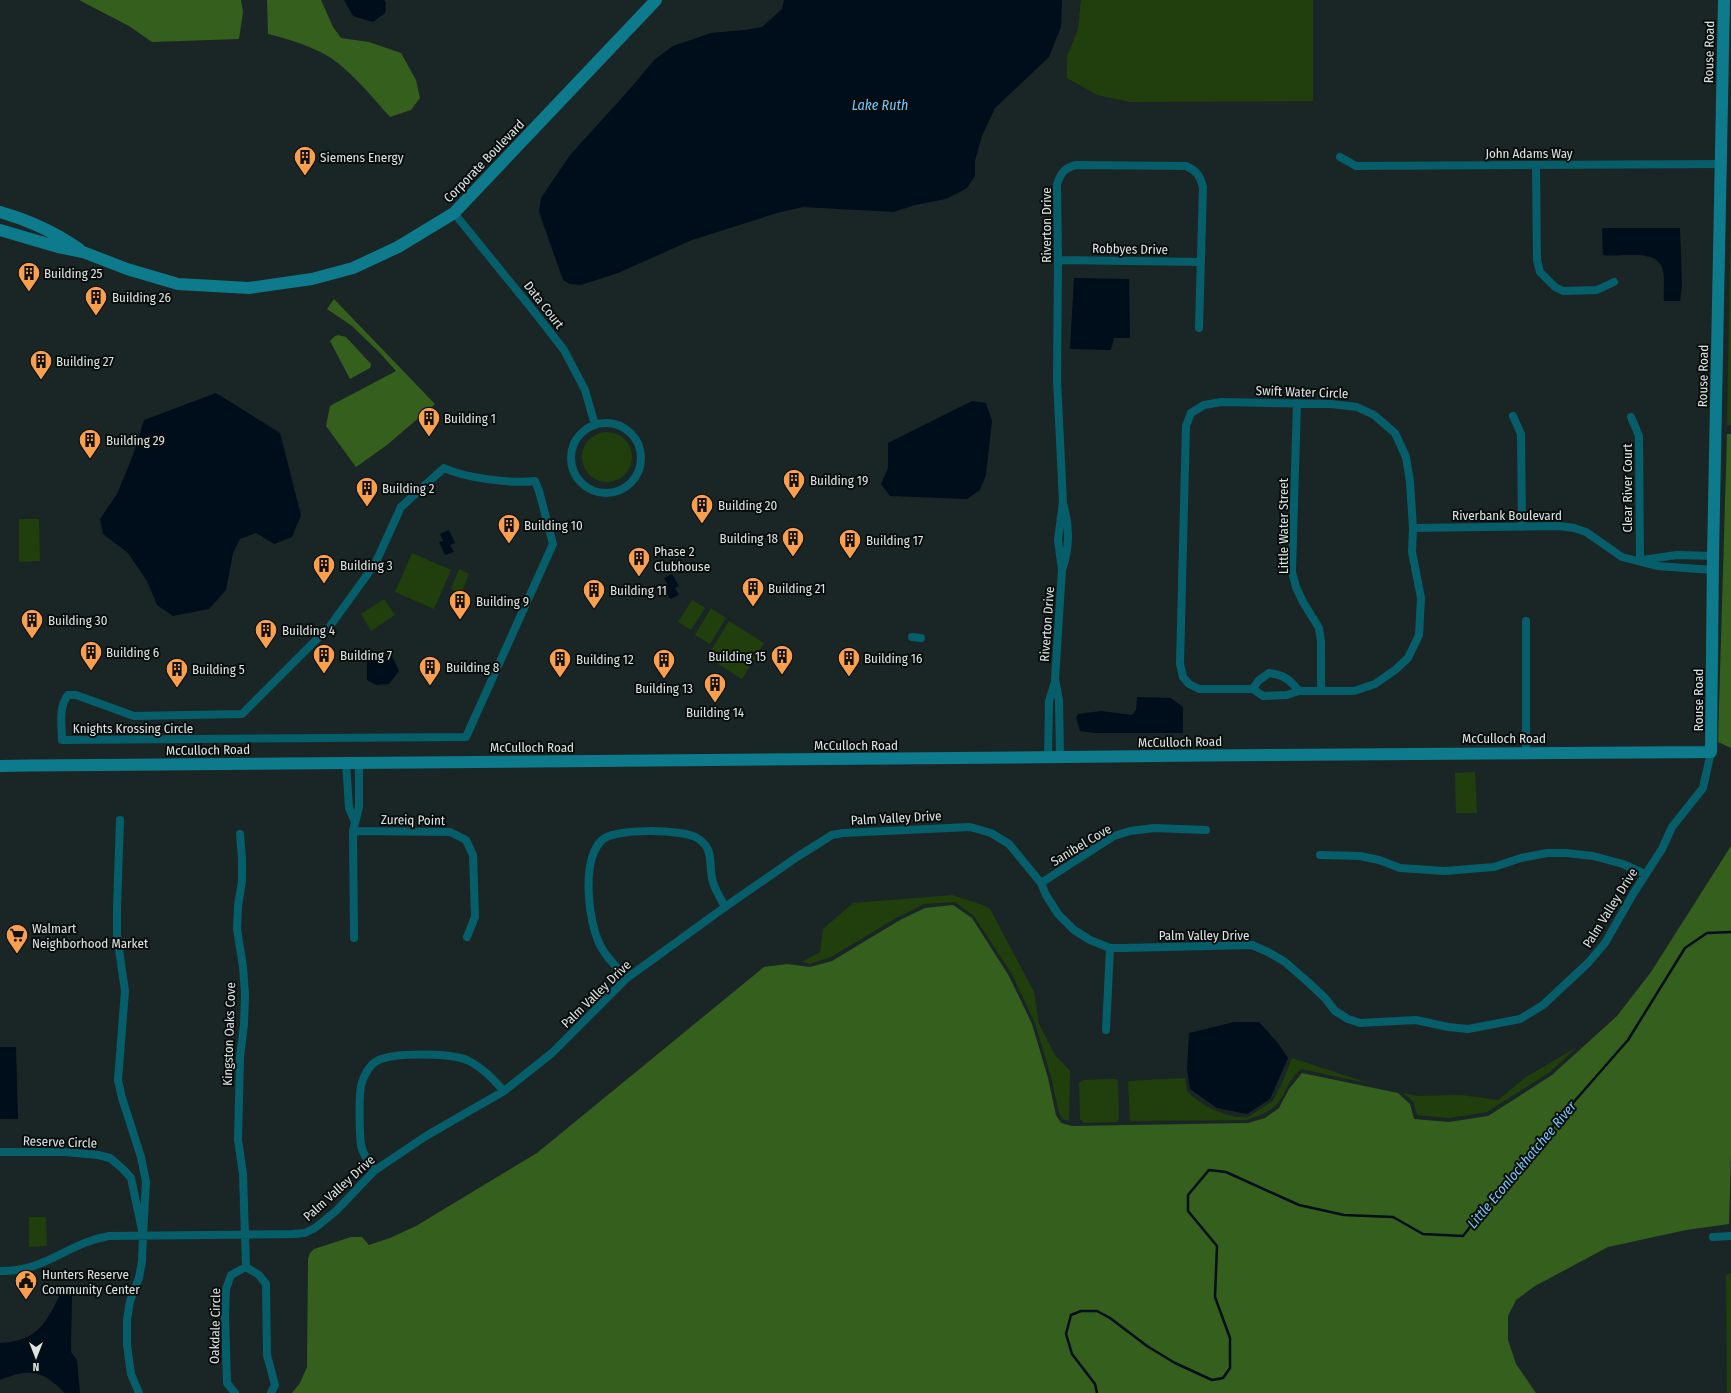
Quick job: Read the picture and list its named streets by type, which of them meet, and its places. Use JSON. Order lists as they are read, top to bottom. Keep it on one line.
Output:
{"streets":{"street":["Rouse Road","John Adams Way","Corporate Boulevard","Riverton Drive","Robbyes Drive","Data Court","Swift Water Circle","Clear River Court","Riverbank Boulevard","Little Water Street","Knights Krossing Circle","McCulloch Road","Palm Valley Drive","Zureiq Point","Sanibel Cove","Kingston Oaks Cove","Reserve Circle","Oakdale Circle"]},"crossings":[["Rouse Road","John Adams Way"],["Rouse Road","Riverbank Boulevard"],["Rouse Road","McCulloch Road"],["Rouse Road","Palm Valley Drive"],["Corporate Boulevard","Data Court"],["Riverton Drive","Robbyes Drive"],["Riverton Drive","McCulloch Road"],["Swift Water Circle","Riverbank Boulevard"],["Swift Water Circle","Little Water Street"],["Clear River Court","Riverbank Boulevard"],["McCulloch Road","Palm Valley Drive"],["Palm Valley Drive","Sanibel Cove"],["Palm Valley Drive","Kingston Oaks Cove"],["Palm Valley Drive","Reserve Circle"]],"water":["Lake Ruth","Little Econlockhatchee River"],"places":{"building":["Siemens Energy","Building 25","Building 26","Building 27","Building 1","Building 29","Building 19","Building 2","Building 20","Building 10","Building 18","Building 17","Phase 2 Clubhouse","Building 3","Building 21","Building 11","Building 9","Building 30","Building 4","Building 6","Building 7","Building 15","Building 16","Building 12","Building 13","Building 8","Building 5","Building 14"],"supermarket":["Walmart Neighborhood Market"],"public building":["Hunters Reserve Community Center"]},"north":"bottom"}
